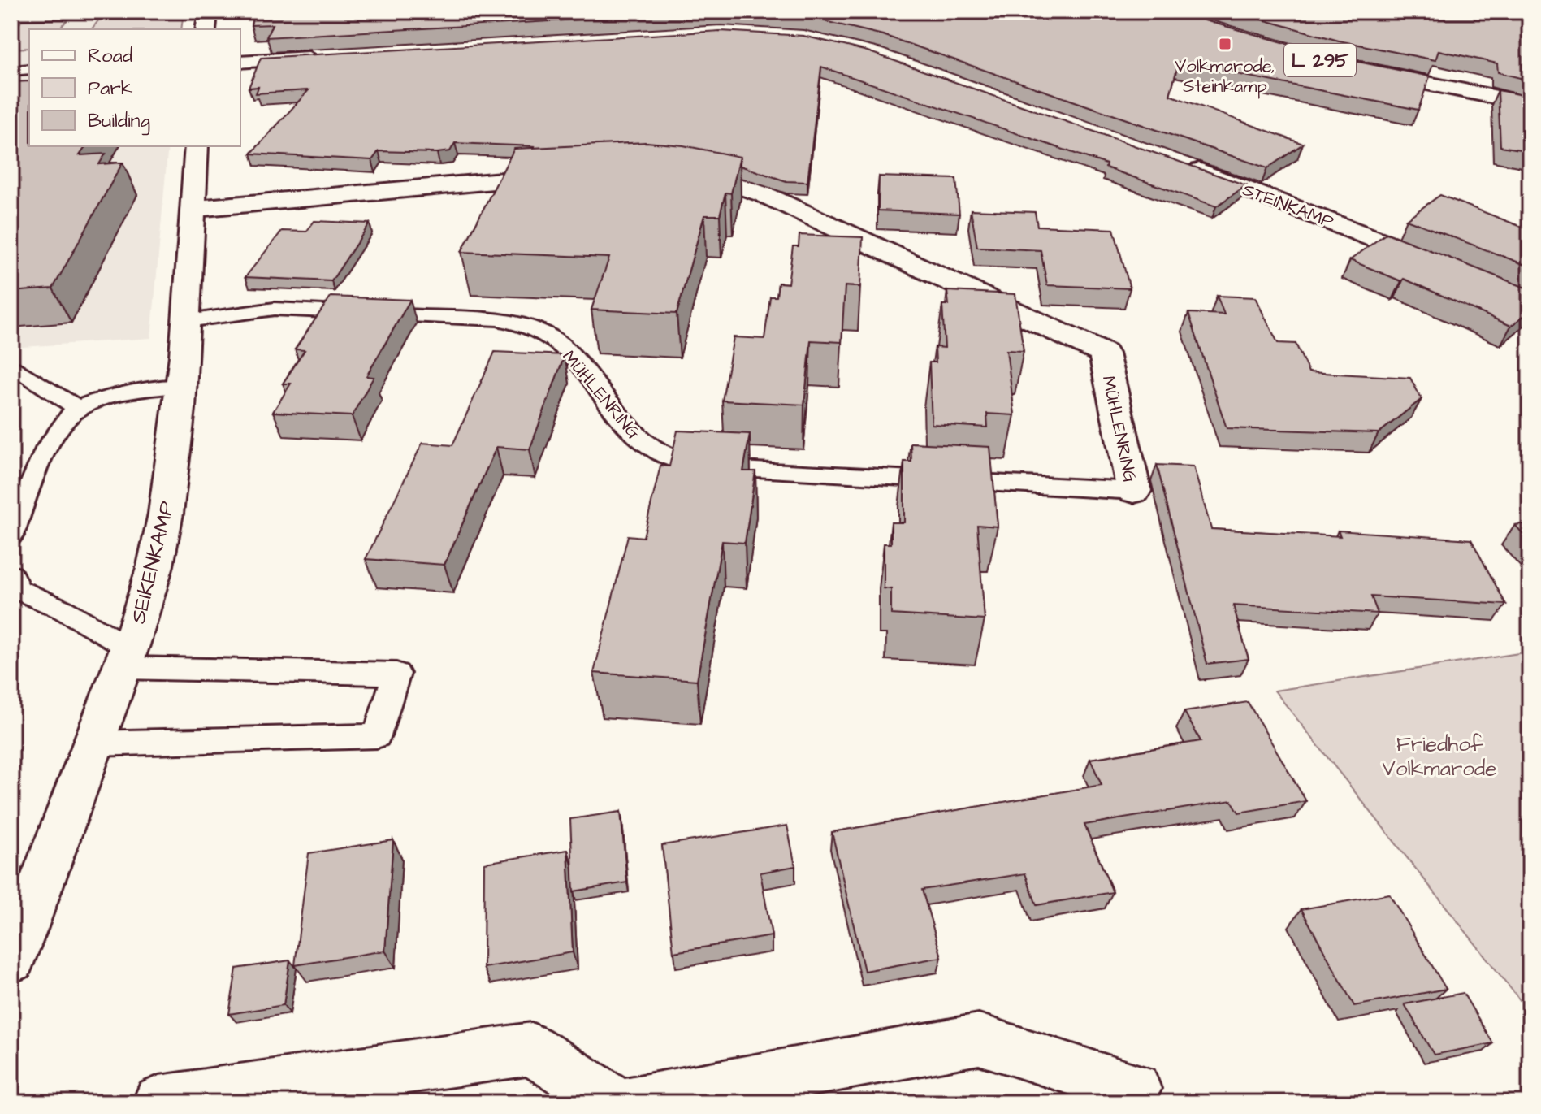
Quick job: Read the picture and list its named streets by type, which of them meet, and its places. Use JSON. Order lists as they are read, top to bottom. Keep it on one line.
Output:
{"streets":{"street":["L 295","STEINKAMP","MÜHLENRING","SEIKENKAMP"]},"crossings":[["MÜHLENRING","SEIKENKAMP"]],"parks":["Friedhof Volkmarode"],"places":{"transit":["Volkmarode, Steinkamp"]},"legend":["Road","Park","Building"]}
